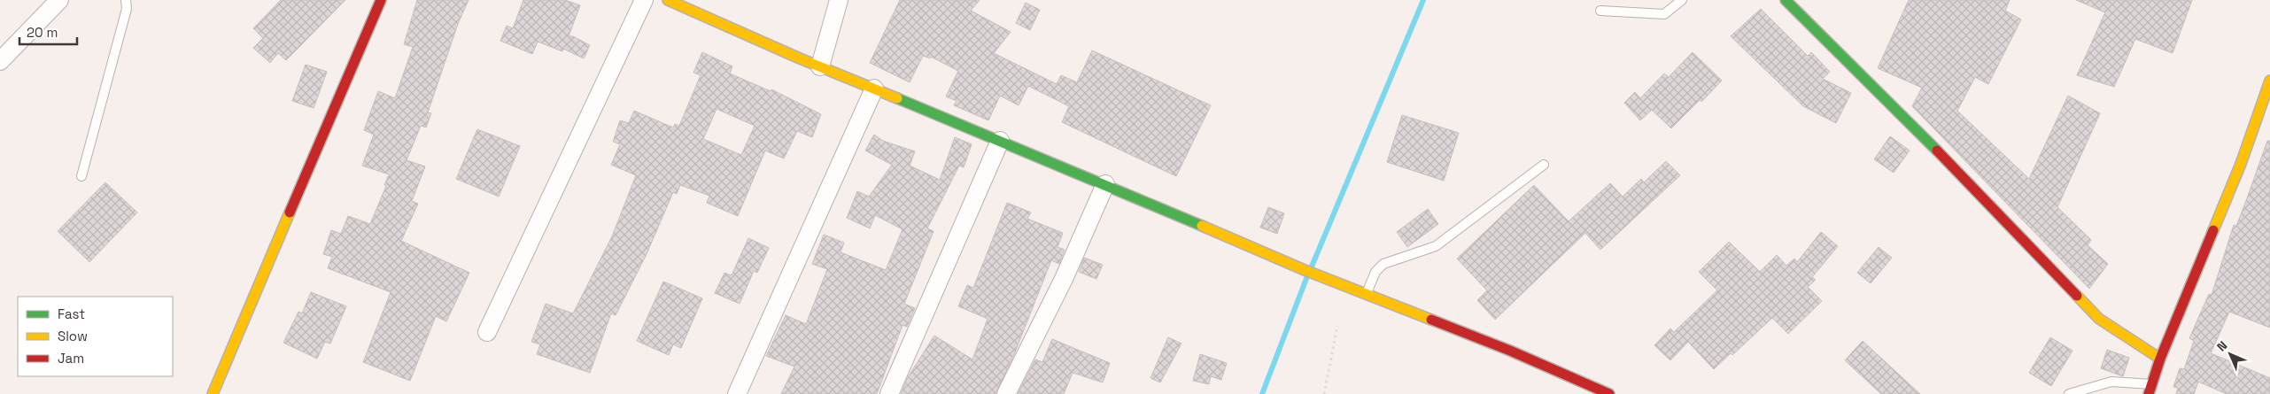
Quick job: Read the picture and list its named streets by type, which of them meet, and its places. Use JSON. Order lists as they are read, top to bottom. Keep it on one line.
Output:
{"legend":["Fast","Slow","Jam"],"scale_bar":"20 m","north":"top left"}
